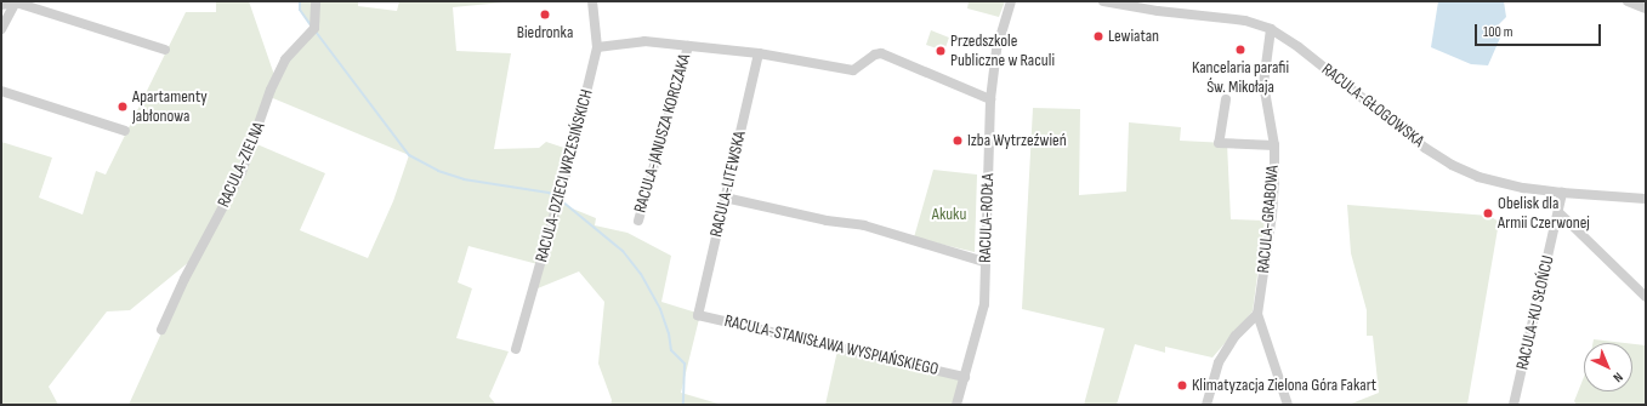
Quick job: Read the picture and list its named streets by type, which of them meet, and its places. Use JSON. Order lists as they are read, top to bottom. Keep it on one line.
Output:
{"streets":{"street":["RACULA-GŁOGOWSKA","RACULA-JANUSZA KORCZAKA","RACULA-ZIELNA","RACULA-DZIECI WRZESIŃSKICH","RACULA-LITEWSKA","RACULA-RODŁA","RACULA-GRABOWA","RACULA-KU SŁOŃCU","RACULA-STANISŁAWA WYSPIAŃSKIEGO"]},"crossings":[["RACULA-GŁOGOWSKA","RACULA-GRABOWA"],["RACULA-GŁOGOWSKA","RACULA-KU SŁOŃCU"],["RACULA-JANUSZA KORCZAKA","RACULA-DZIECI WRZESIŃSKICH"],["RACULA-JANUSZA KORCZAKA","RACULA-LITEWSKA"],["RACULA-JANUSZA KORCZAKA","RACULA-RODŁA"],["RACULA-LITEWSKA","RACULA-STANISŁAWA WYSPIAŃSKIEGO"],["RACULA-RODŁA","RACULA-STANISŁAWA WYSPIAŃSKIEGO"]],"parks":["Akuku"],"places":["Biedronka","Lewiatan","Kancelaria parafii Św. Mikołaja","Przedszkole Publiczne w Raculi","Apartamenty Jabłonowa","Izba Wytrzeźwień","Obelisk dla Armii Czerwonej","Klimatyzacja Zielona Góra Fakart"],"scale_bar":"100 m","north":"bottom right"}
